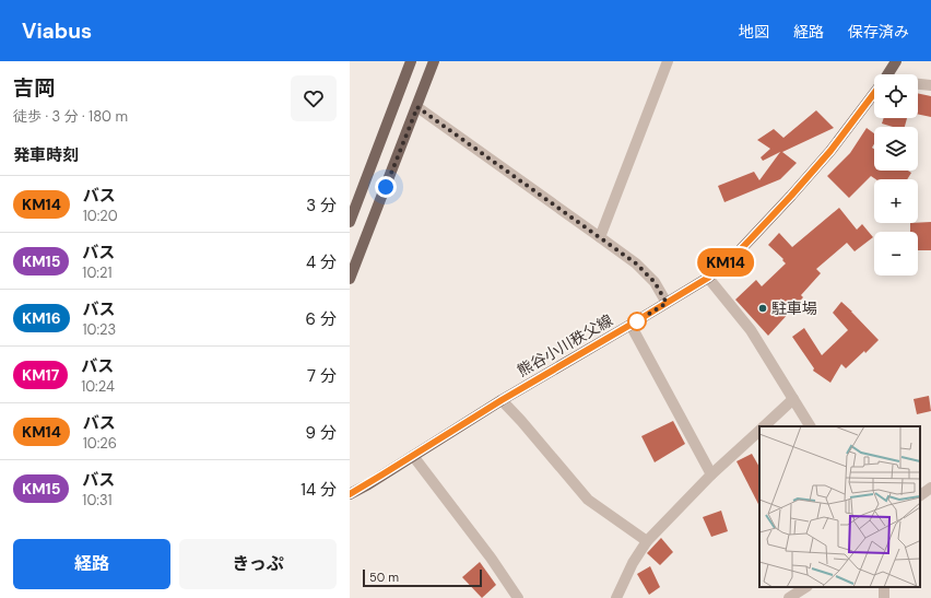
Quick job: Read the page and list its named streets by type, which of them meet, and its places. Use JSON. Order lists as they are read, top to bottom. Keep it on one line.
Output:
{"streets":{"main road":["熊谷小川秩父線"]},"places":["駐車場"],"lines":["bus line KM14"],"scale_bar":"50 m","page":{"header":"Viabus","nav":["地図","経路","保存済み"],"heading":[["吉岡","徒歩 · 3 分 · 180 m"],"発車時刻"],"on_map":"KM14","map_buttons":["+","−"],"list":[{"mark":"KM14","name":"バス","note":"10:20","value":"3 分"},{"mark":"KM15","name":"バス","note":"10:21","value":"4 分"},{"mark":"KM16","name":"バス","note":"10:23","value":"6 分"},{"mark":"KM17","name":"バス","note":"10:24","value":"7 分"},{"mark":"KM14","name":"バス","note":"10:26","value":"9 分"},{"mark":"KM15","name":"バス","note":"10:31","value":"14 分"}],"buttons":["経路","きっぷ"],"scale":"50 m"}}
